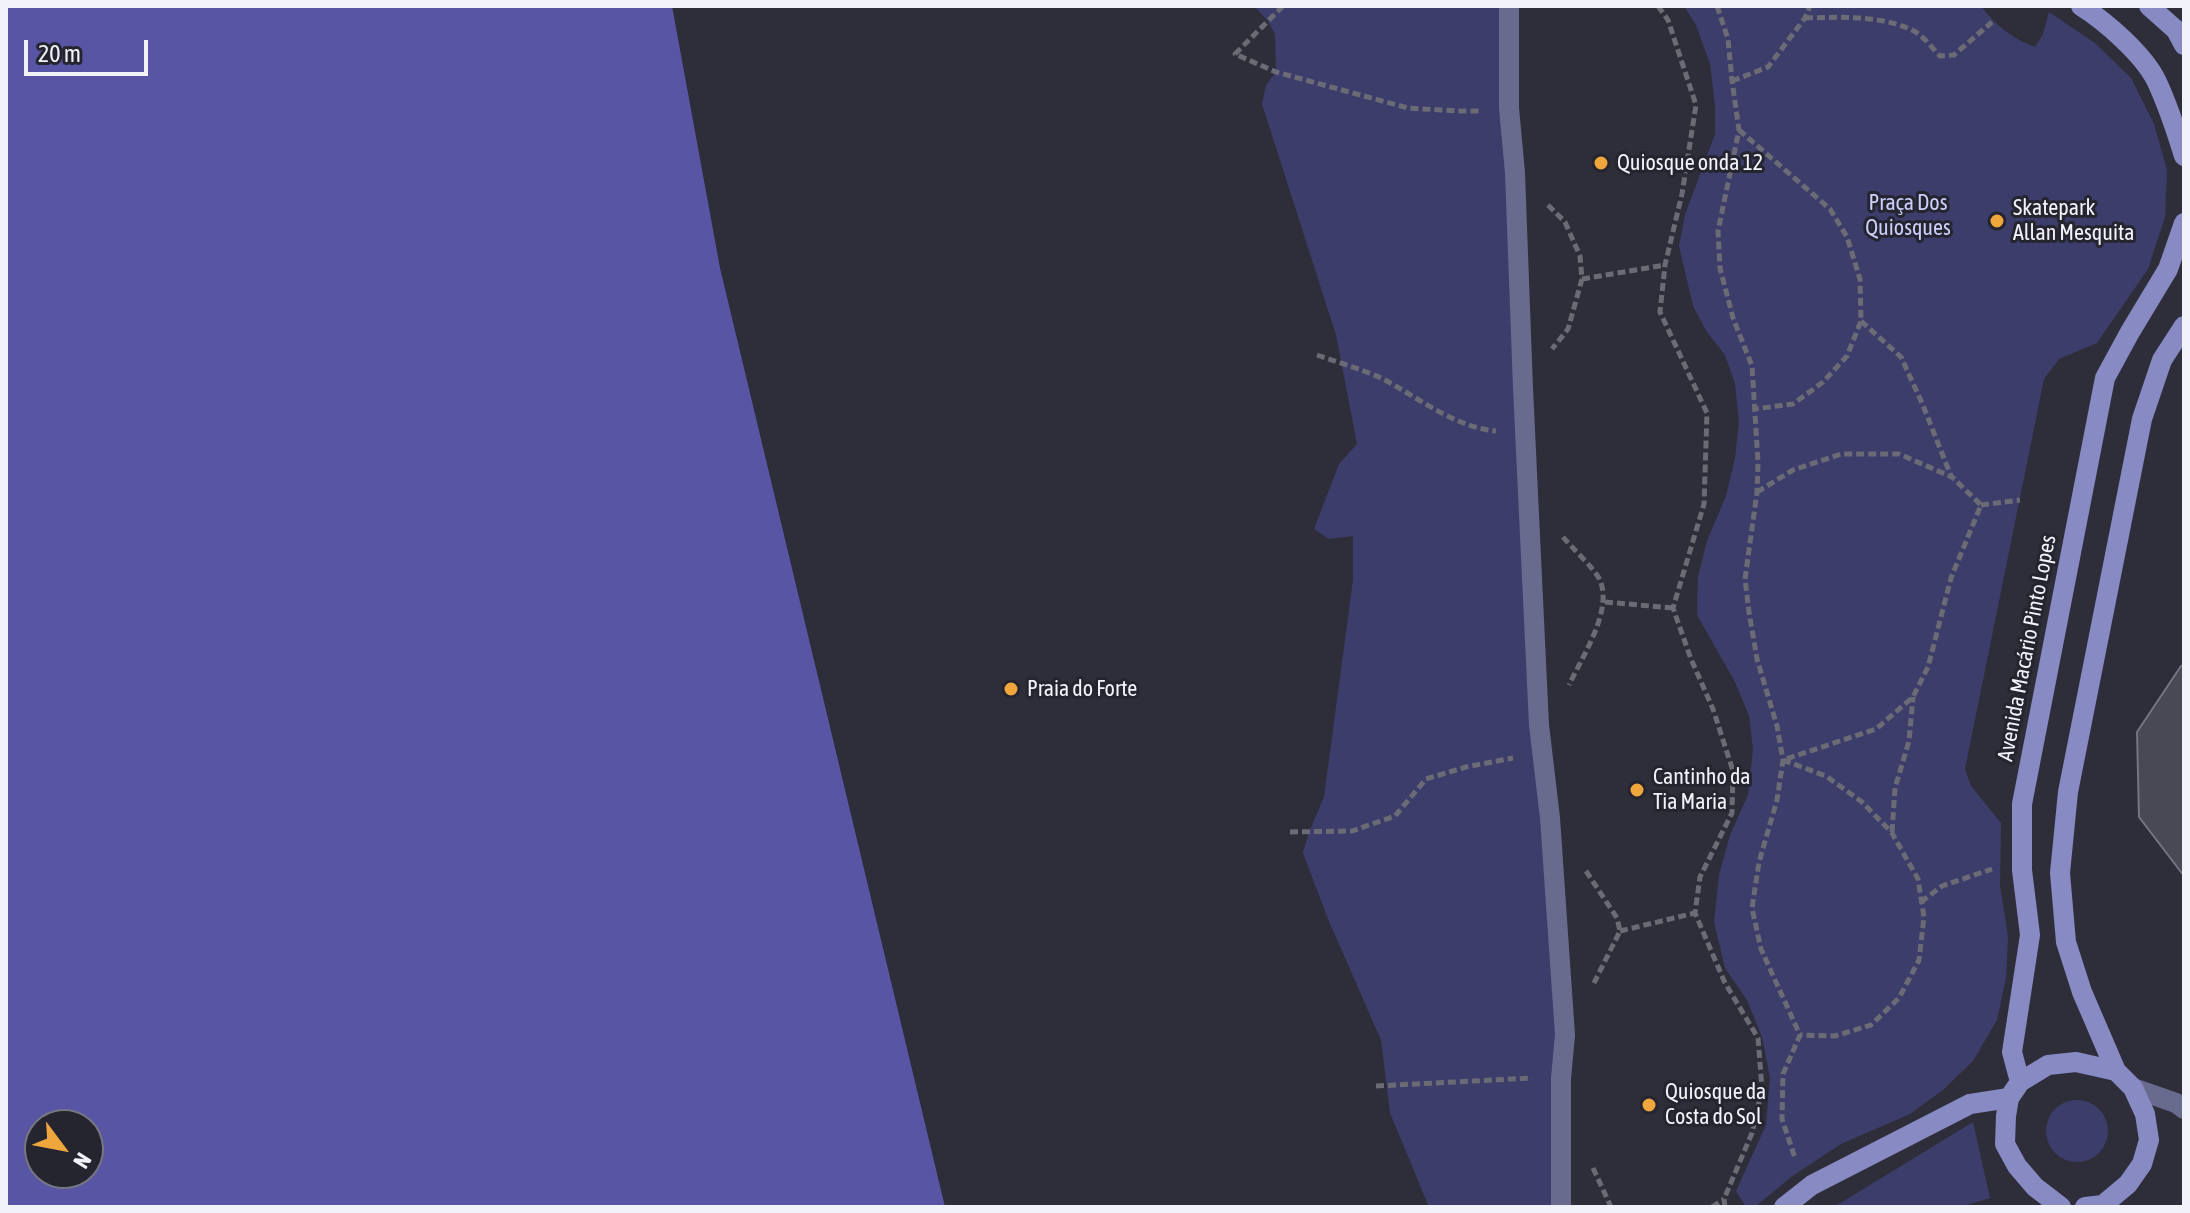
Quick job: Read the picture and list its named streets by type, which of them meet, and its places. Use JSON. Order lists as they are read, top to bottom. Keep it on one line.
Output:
{"streets":{"main road":["Avenida Macário Pinto Lopes"]},"parks":["Praça Dos Quiosques"],"places":["Quiosque onda 12","Skatepark Allan Mesquita","Praia do Forte","Cantinho da Tia Maria","Quiosque da Costa do Sol"],"scale_bar":"20 m","north":"bottom right"}
